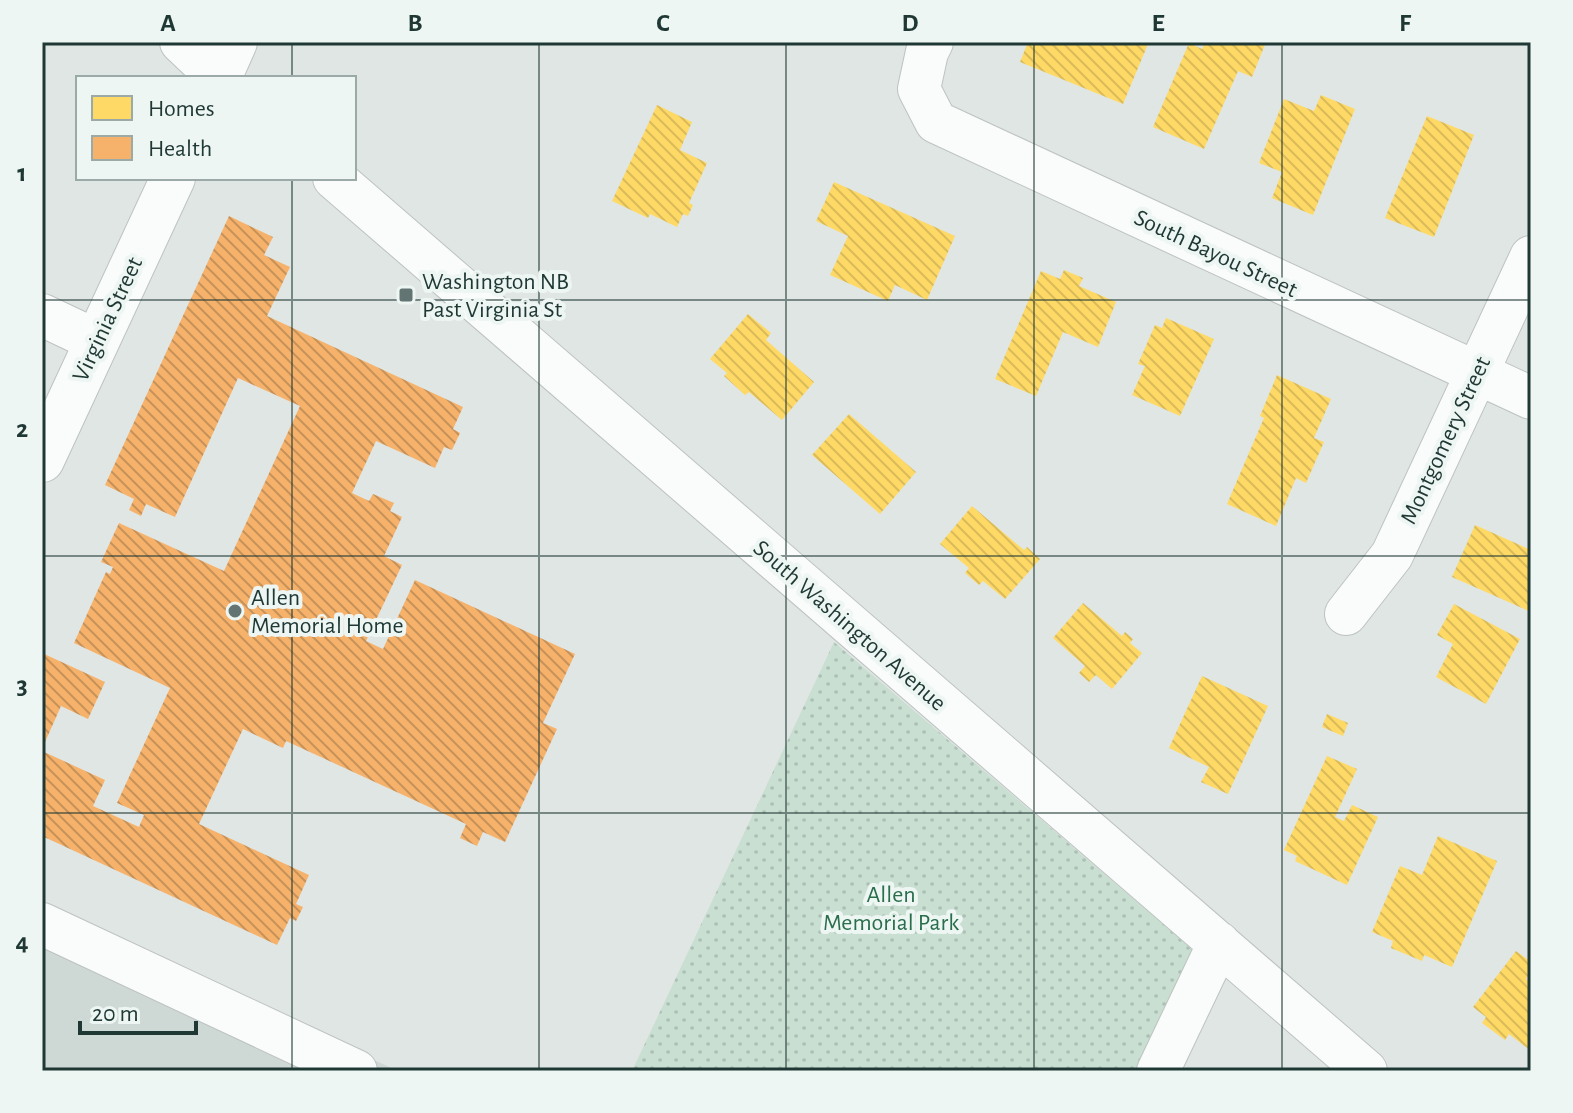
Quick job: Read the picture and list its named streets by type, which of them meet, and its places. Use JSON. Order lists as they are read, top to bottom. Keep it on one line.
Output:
{"streets":{"street":["South Bayou Street","Virginia Street","Montgomery Street","South Washington Avenue"]},"crossings":[["South Bayou Street","Montgomery Street"]],"parks":["Allen Memorial Park"],"places":{"transit":["Washington NB Past Virginia St"],"other":["Allen Memorial Home"]},"legend":["Homes","Health"],"scale_bar":"20 m","grid":{"columns":["A","B","C","D","E","F"],"rows":["1","2","3","4"]}}
